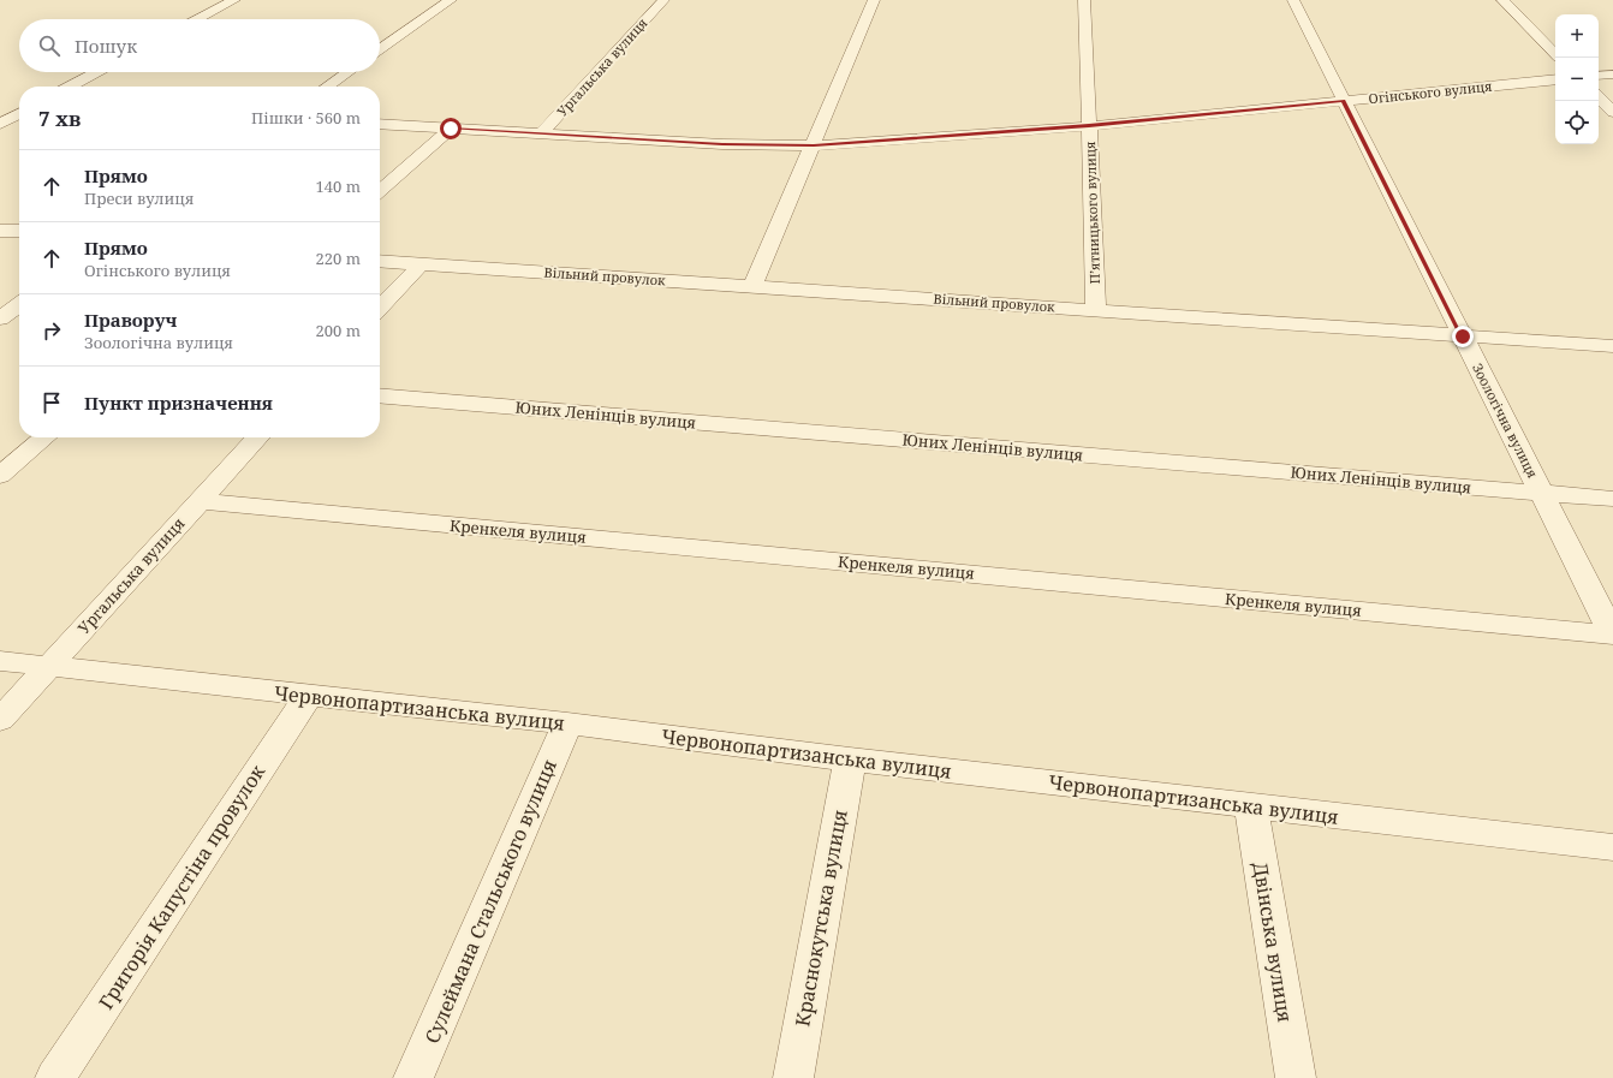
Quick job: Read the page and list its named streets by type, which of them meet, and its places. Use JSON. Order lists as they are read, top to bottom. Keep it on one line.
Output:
{"streets":{"street":["Ургальська вулиця","Огінського вулиця","П’ятницького вулиця","Вільний провулок","Юних Ленінців вулиця","Зоологічна вулиця","Кренкеля вулиця","Червонопартизанська вулиця","Григорія Капустіна провулок","Сулеймана Стальського вулиця","Краснокутська вулиця","Двінська вулиця"]},"crossings":[["Ургальська вулиця","Огінського вулиця"],["Ургальська вулиця","Кренкеля вулиця"],["Ургальська вулиця","Червонопартизанська вулиця"],["Огінського вулиця","П’ятницького вулиця"],["Огінського вулиця","Зоологічна вулиця"],["П’ятницького вулиця","Вільний провулок"],["Вільний провулок","Зоологічна вулиця"],["Юних Ленінців вулиця","Зоологічна вулиця"],["Зоологічна вулиця","Кренкеля вулиця"],["Червонопартизанська вулиця","Григорія Капустіна провулок"],["Червонопартизанська вулиця","Сулеймана Стальського вулиця"],["Червонопартизанська вулиця","Краснокутська вулиця"],["Червонопартизанська вулиця","Двінська вулиця"]],"page":{"map_buttons":["+","−"],"search":"Пошук","heading":["7 хв","Пішки · 560 m"],"list":[["Прямо","Преси вулиця","140 m"],["Прямо","Огінського вулиця","220 m"],["Праворуч","Зоологічна вулиця","200 m"],"Пункт призначення"]}}
